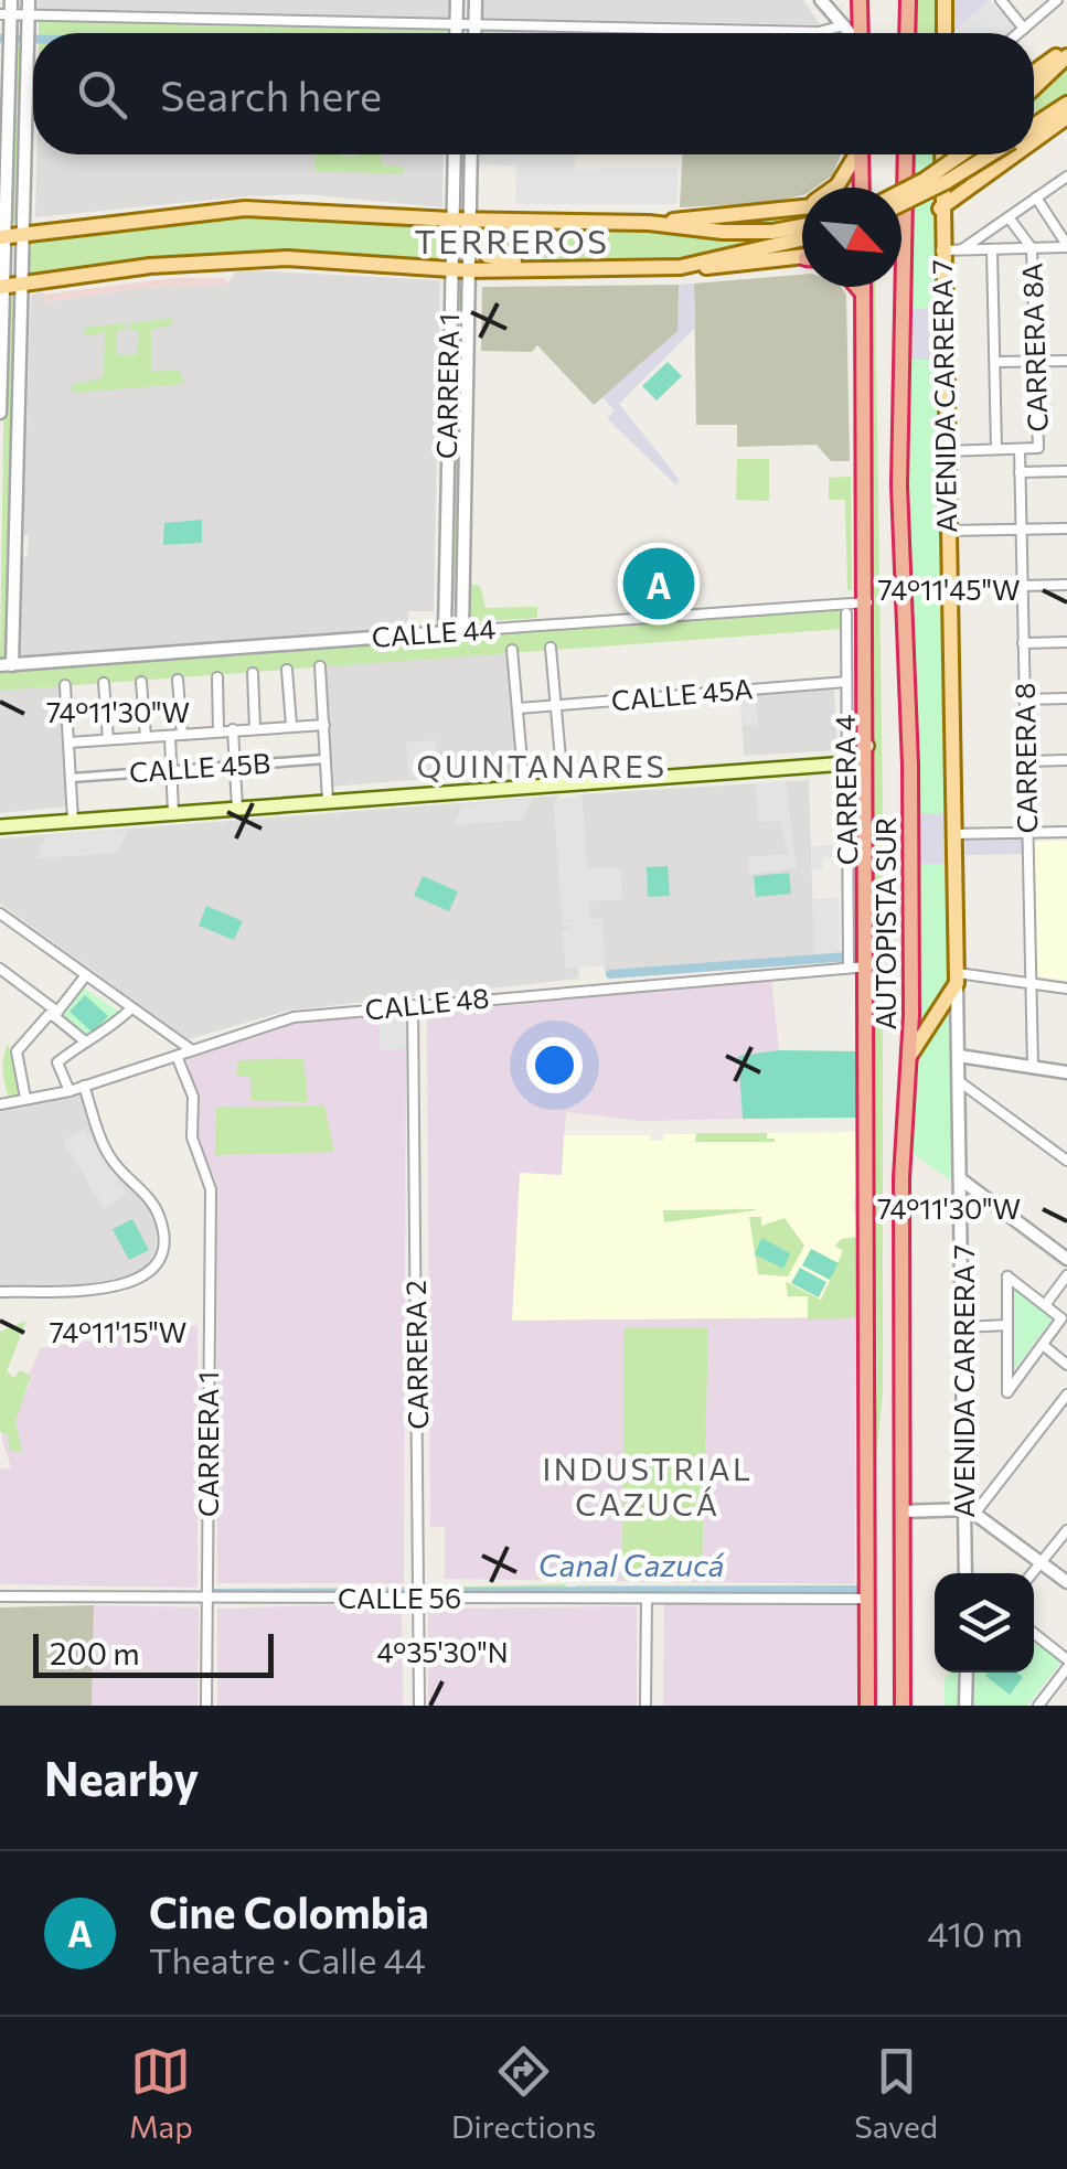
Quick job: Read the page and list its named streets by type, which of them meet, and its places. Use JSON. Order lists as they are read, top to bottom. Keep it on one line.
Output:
{"streets":{"highway":["AUTOPISTA SUR"],"main road":["AVENIDA CARRERA 7"],"street":["CARRERA 8A","CARRERA 1","CALLE 44","CALLE 45A","CARRERA 8","CALLE 45B","CARRERA 4","CALLE 48","CARRERA 2","CALLE 56"]},"crossings":[["CARRERA 8A","CARRERA 8"],["CARRERA 1","CALLE 44"],["CARRERA 1","CALLE 48"],["CARRERA 1","CALLE 56"],["CALLE 44","AUTOPISTA SUR"],["CALLE 45A","CARRERA 4"],["CARRERA 4","CALLE 48"],["AUTOPISTA SUR","CALLE 48"],["AUTOPISTA SUR","CALLE 56"],["CALLE 48","CARRERA 2"],["CARRERA 2","CALLE 56"]],"districts":["TERREROS","QUINTANARES","INDUSTRIAL CAZUCÁ"],"water":["Canal Cazucá"],"scale_bar":"200 m","north":"bottom right","page":{"search":"Search here","pins":"A","scale":"200 m","heading":"Nearby","list":[{"mark":"A","name":"Cine Colombia","note":"Theatre · Calle 44","value":"410 m"}],"nav":["Map","Directions","Saved"]},"coordinates":["74°11'45\"W","74°11'30\"W","74°11'15\"W","4°35'30\"N"]}
